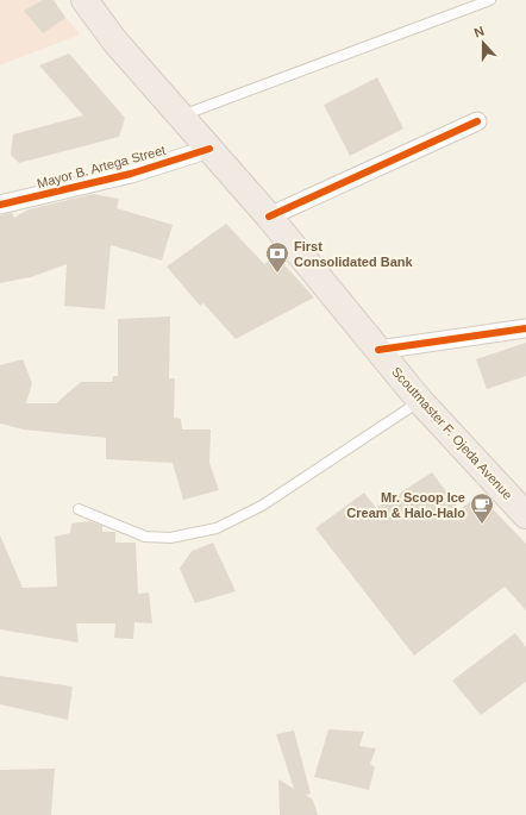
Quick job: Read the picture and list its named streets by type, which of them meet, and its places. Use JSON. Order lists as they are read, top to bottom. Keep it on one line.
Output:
{"streets":{"highway":["Scoutmaster F. Ojeda Avenue"],"street":["Mayor B. Artega Street"]},"crossings":[["Mayor B. Artega Street","Scoutmaster F. Ojeda Avenue"]],"places":{"bank":["First Consolidated Bank"],"cafe":["Mr. Scoop Ice Cream & Halo-Halo"]},"north":"top"}
